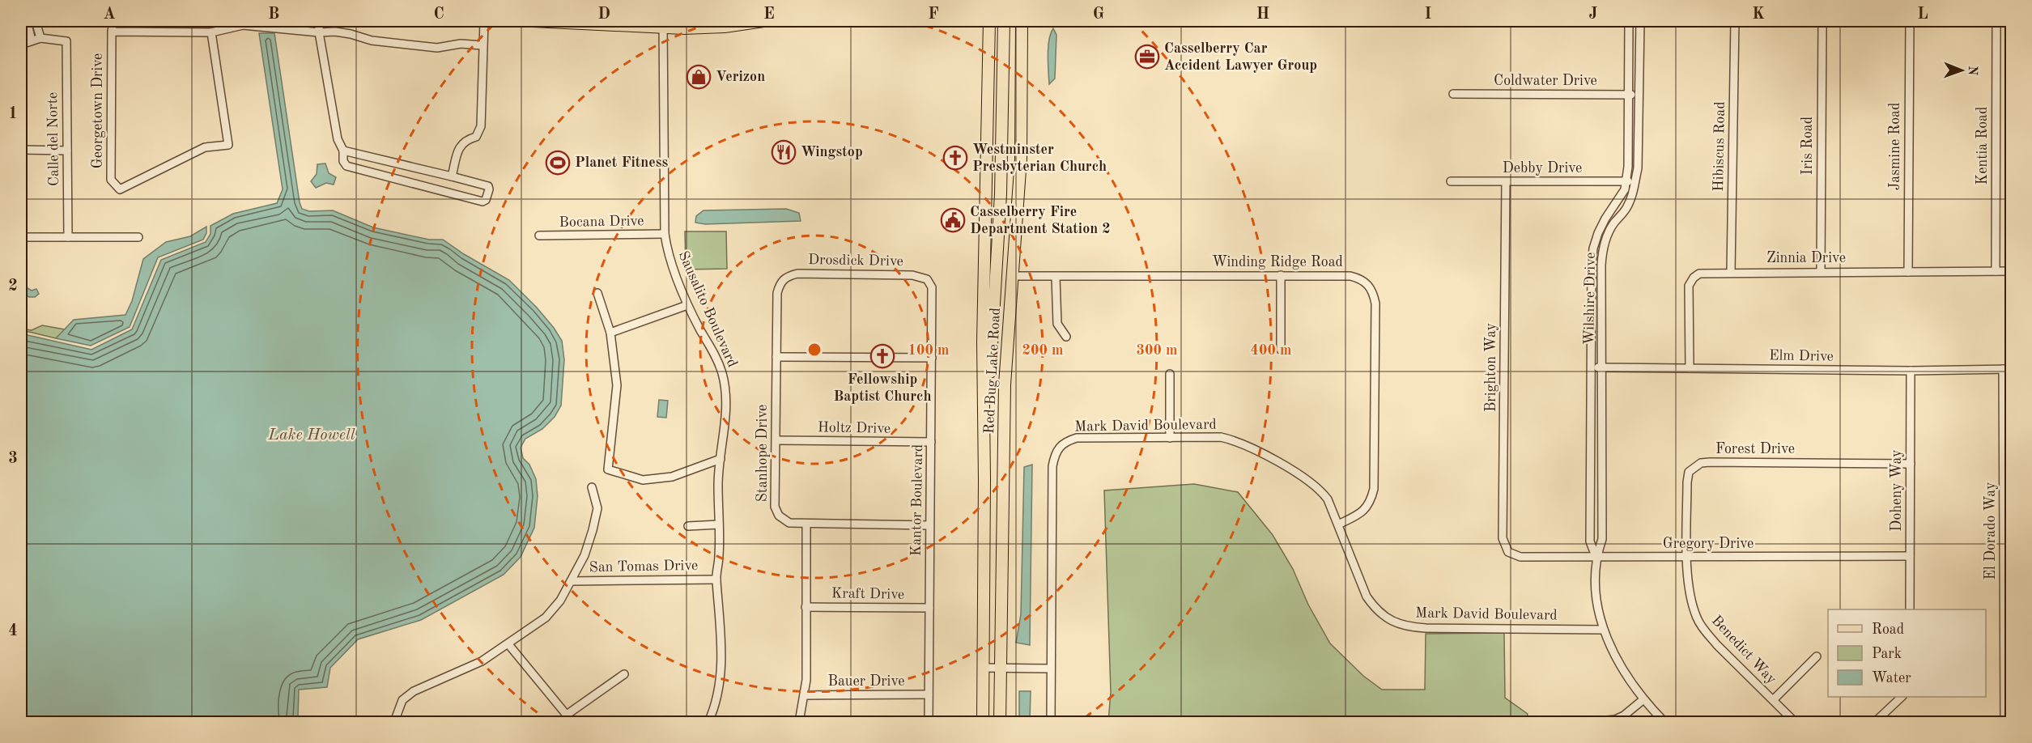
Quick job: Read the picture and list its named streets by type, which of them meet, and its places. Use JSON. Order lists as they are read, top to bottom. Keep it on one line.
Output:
{"streets":{"main road":["Red Bug Lake Road"],"street":["Coldwater Drive","Georgetown Drive","Calle del Norte","Iris Road","Kentia Road","Hibiscus Road","Jasmine Road","Debby Drive","Bocana Drive","Zinnia Drive","Drosdick Drive","Winding Ridge Road","Wilshire Drive","Sausalito Boulevard","Elm Drive","Brighton Way","Mark David Boulevard","Holtz Drive","Forest Drive","Stanhope Drive","Doheny Way","Kantor Boulevard","El Dorado Way","Gregory Drive","San Tomas Drive","Kraft Drive","Benedict Way","Bauer Drive"]},"crossings":[["Coldwater Drive","Wilshire Drive"],["Iris Road","Zinnia Drive"],["Kentia Road","Zinnia Drive"],["Hibiscus Road","Zinnia Drive"],["Jasmine Road","Zinnia Drive"],["Debby Drive","Wilshire Drive"],["Debby Drive","Brighton Way"],["Bocana Drive","Sausalito Boulevard"],["Zinnia Drive","Elm Drive"],["Drosdick Drive","Stanhope Drive"],["Drosdick Drive","Kantor Boulevard"],["Winding Ridge Road","Red Bug Lake Road"],["Winding Ridge Road","Mark David Boulevard"],["Wilshire Drive","Elm Drive"],["Wilshire Drive","Mark David Boulevard"],["Wilshire Drive","Gregory Drive"],["Sausalito Boulevard","San Tomas Drive"],["Elm Drive","Doheny Way"],["Elm Drive","El Dorado Way"],["Brighton Way","Gregory Drive"],["Holtz Drive","Stanhope Drive"],["Holtz Drive","Kantor Boulevard"],["Forest Drive","Doheny Way"],["Forest Drive","Gregory Drive"],["Forest Drive","Benedict Way"],["Stanhope Drive","Kantor Boulevard"],["Doheny Way","Gregory Drive"],["Kantor Boulevard","Kraft Drive"],["Kantor Boulevard","Bauer Drive"],["Gregory Drive","Benedict Way"]],"water":["Lake Howell"],"places":{"office":["Casselberry Car Accident Lawyer Group"],"shop":["Verizon"],"restaurant":["Wingstop"],"church":["Westminster Presbyterian Church","Fellowship Baptist Church"],"sports":["Planet Fitness"],"public building":["Casselberry Fire Department Station 2"]},"legend":["Road","Park","Water"],"north":"right","grid":{"columns":["A","B","C","D","E","F","G","H","I","J","K","L"],"rows":["1","2","3","4"]},"rings":["100 m","200 m","300 m","400 m"]}
